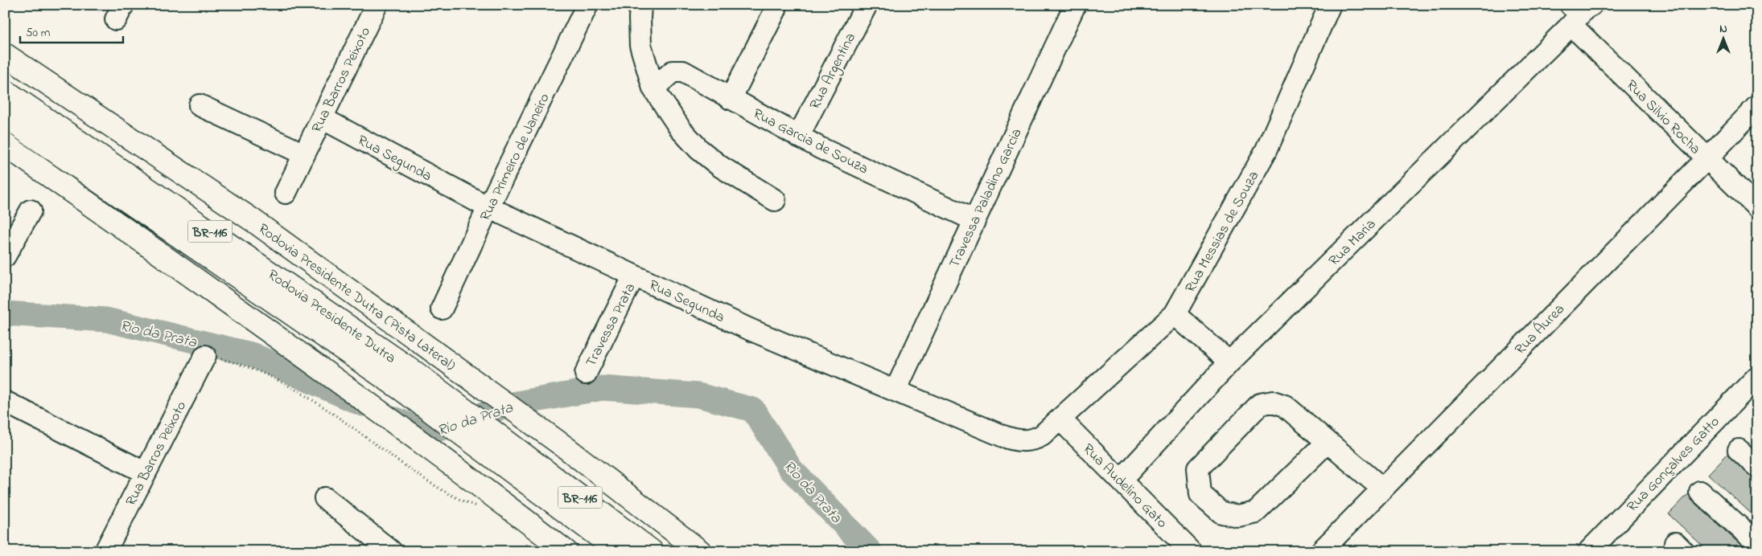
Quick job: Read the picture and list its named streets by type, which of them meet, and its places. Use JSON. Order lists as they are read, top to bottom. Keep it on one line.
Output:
{"streets":{"highway":["BR-116","Rodovia Presidente Dutra (Pista Lateral)","Rodovia Presidente Dutra"],"street":["Rua Argentina","Rua Barros Peixoto","Rua Silvio Rocha","Rua Garcia de Souza","Rua Primeiro de Janeiro","Rua Segunda","Travessa Paladino Garcia","Rua Messias de Souza","Rua Maria","Travessa Prata","Rua Áurea","Rua Gonçalves Gatto","Rua Audelino Gato"]},"crossings":[["Rua Argentina","Rua Garcia de Souza"],["Rua Barros Peixoto","Rua Segunda"],["Rua Silvio Rocha","Rua Maria"],["Rua Silvio Rocha","Rua Áurea"],["Rua Garcia de Souza","Travessa Paladino Garcia"],["Rua Primeiro de Janeiro","Rua Segunda"],["Rua Segunda","Travessa Paladino Garcia"],["Rua Segunda","Rua Messias de Souza"],["Rua Segunda","Travessa Prata"],["Rua Segunda","Rua Audelino Gato"],["Rua Messias de Souza","Rua Audelino Gato"],["Rua Maria","Rua Audelino Gato"]],"water":["Rio da Prata"],"scale_bar":"50 m","north":"top"}
